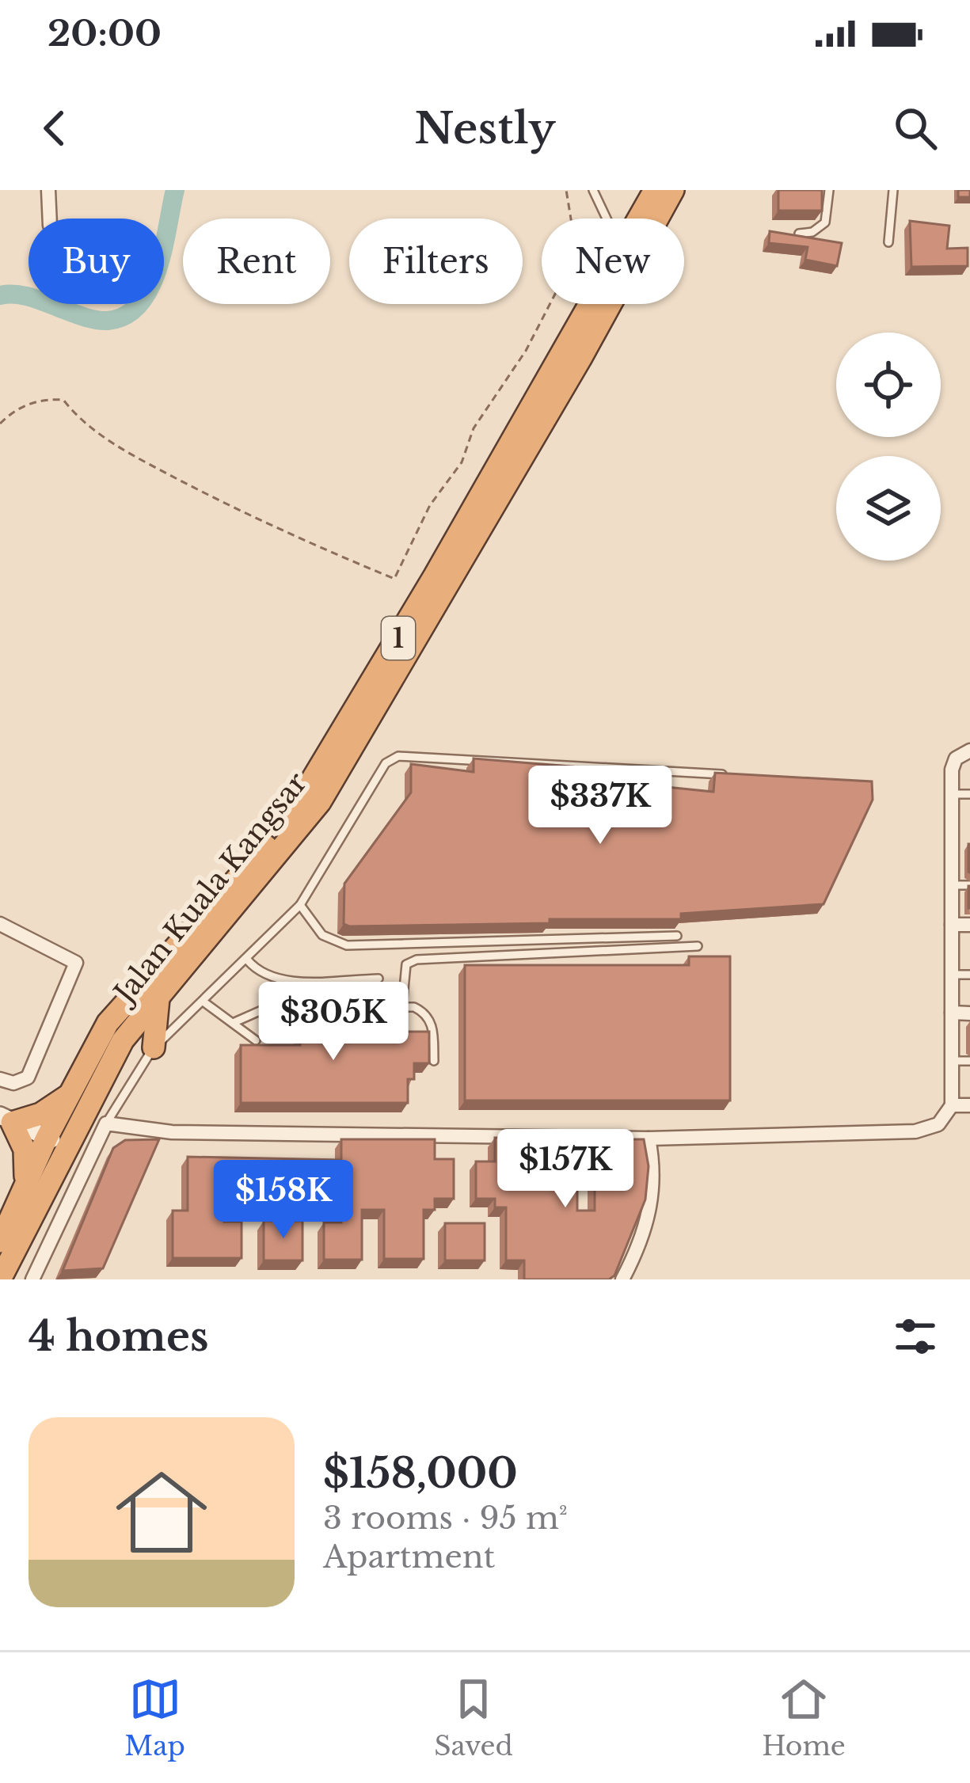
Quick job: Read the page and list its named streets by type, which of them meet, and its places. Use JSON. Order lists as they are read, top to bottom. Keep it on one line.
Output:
{"streets":{"highway":["1","Jalan Kuala Kangsar"]},"page":{"status":"20:00","header":"Nestly","chip":["Buy","Rent","Filters","New"],"price":["$337K","$305K","$157K","$158K"],"heading":"4 homes","list":[{"name":"$158,000","note":"3 rooms · 95 m² · Apartment"}],"tabs":["Map","Saved","Home"]}}
